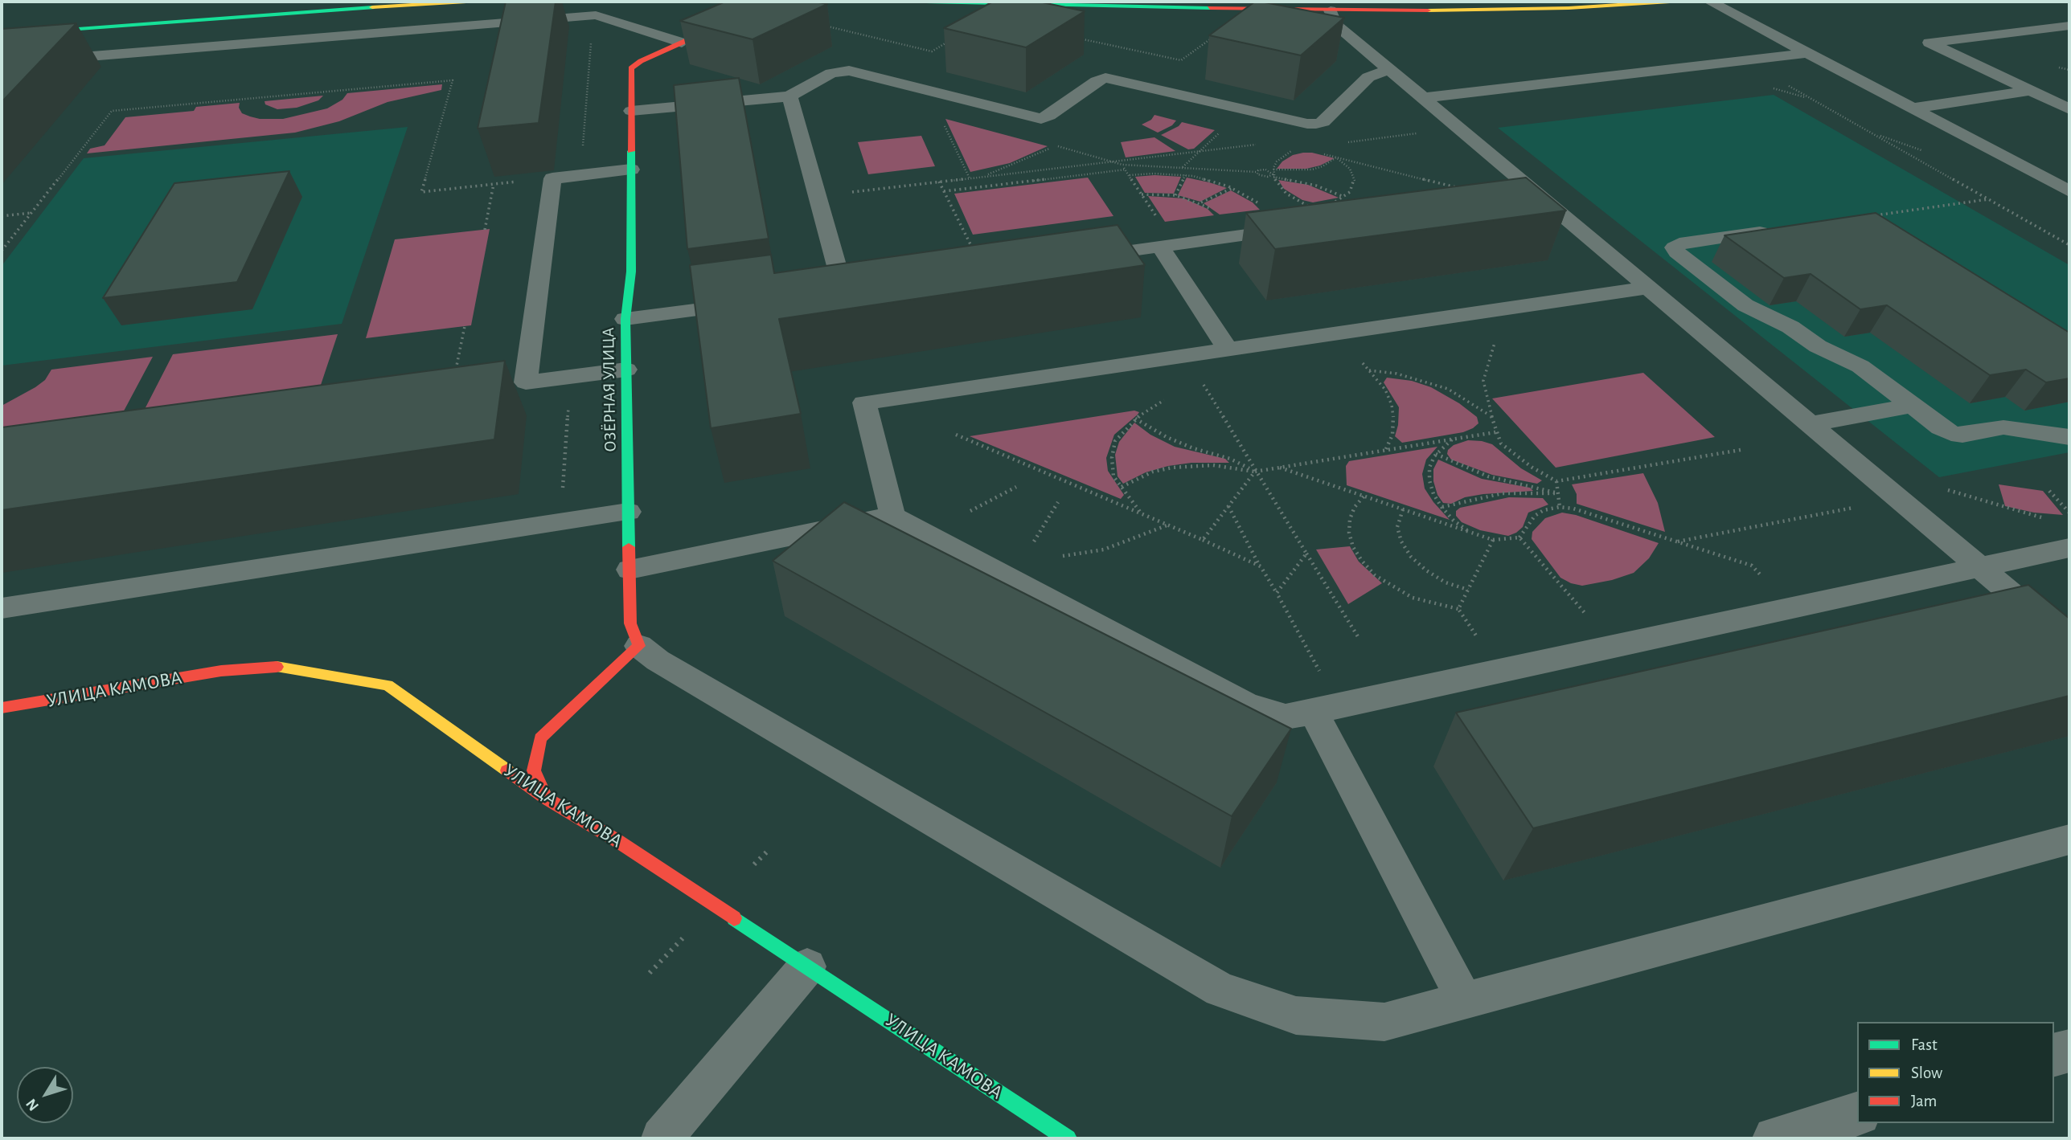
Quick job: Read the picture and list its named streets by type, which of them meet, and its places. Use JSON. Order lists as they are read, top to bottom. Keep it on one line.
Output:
{"streets":{"street":["ОЗЁРНАЯ УЛИЦА","УЛИЦА КАМОВА"]},"legend":["Fast","Slow","Jam"],"north":"bottom left"}
